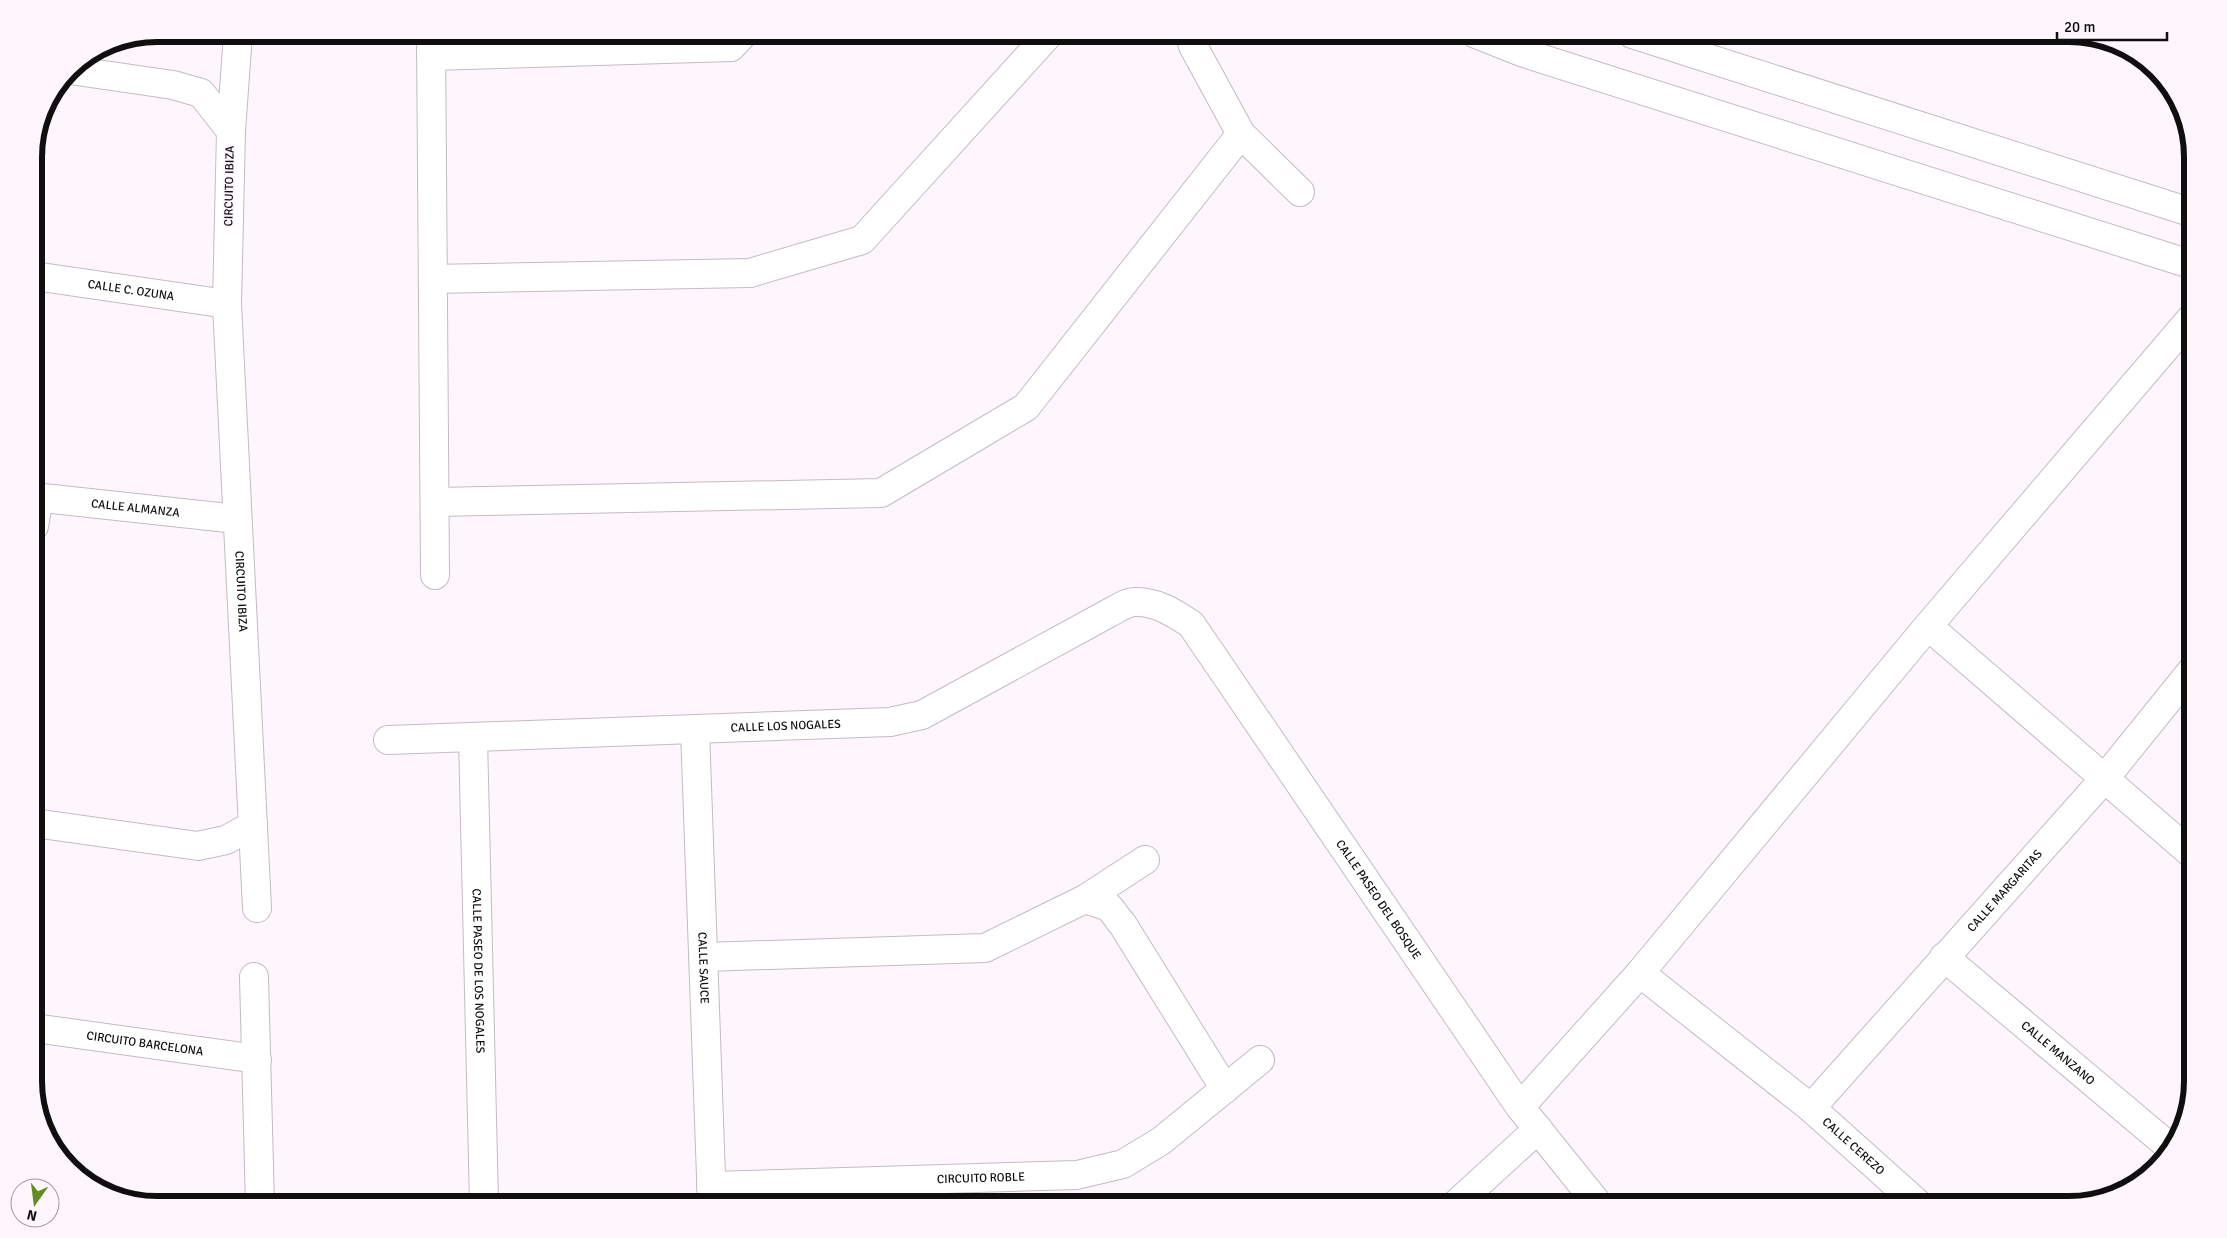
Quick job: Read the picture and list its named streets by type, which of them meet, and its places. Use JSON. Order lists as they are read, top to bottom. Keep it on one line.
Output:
{"streets":{"street":["CIRCUITO IBIZA","CALLE C. OZUNA","CALLE ALMANZA","CALLE LOS NOGALES","CALLE MARGARITAS","CALLE PASEO DEL BOSQUE","CALLE SAUCE","CALLE PASEO DE LOS NOGALES","CIRCUITO BARCELONA","CALLE MANZANO","CALLE CEREZO","CIRCUITO ROBLE"]},"crossings":[["CIRCUITO IBIZA","CALLE C. OZUNA"],["CIRCUITO IBIZA","CALLE ALMANZA"],["CALLE LOS NOGALES","CALLE PASEO DEL BOSQUE"],["CALLE LOS NOGALES","CALLE SAUCE"],["CALLE LOS NOGALES","CALLE PASEO DE LOS NOGALES"],["CALLE MARGARITAS","CALLE MANZANO"],["CALLE MARGARITAS","CALLE CEREZO"],["CALLE SAUCE","CIRCUITO ROBLE"]],"scale_bar":"20 m","north":"bottom"}
